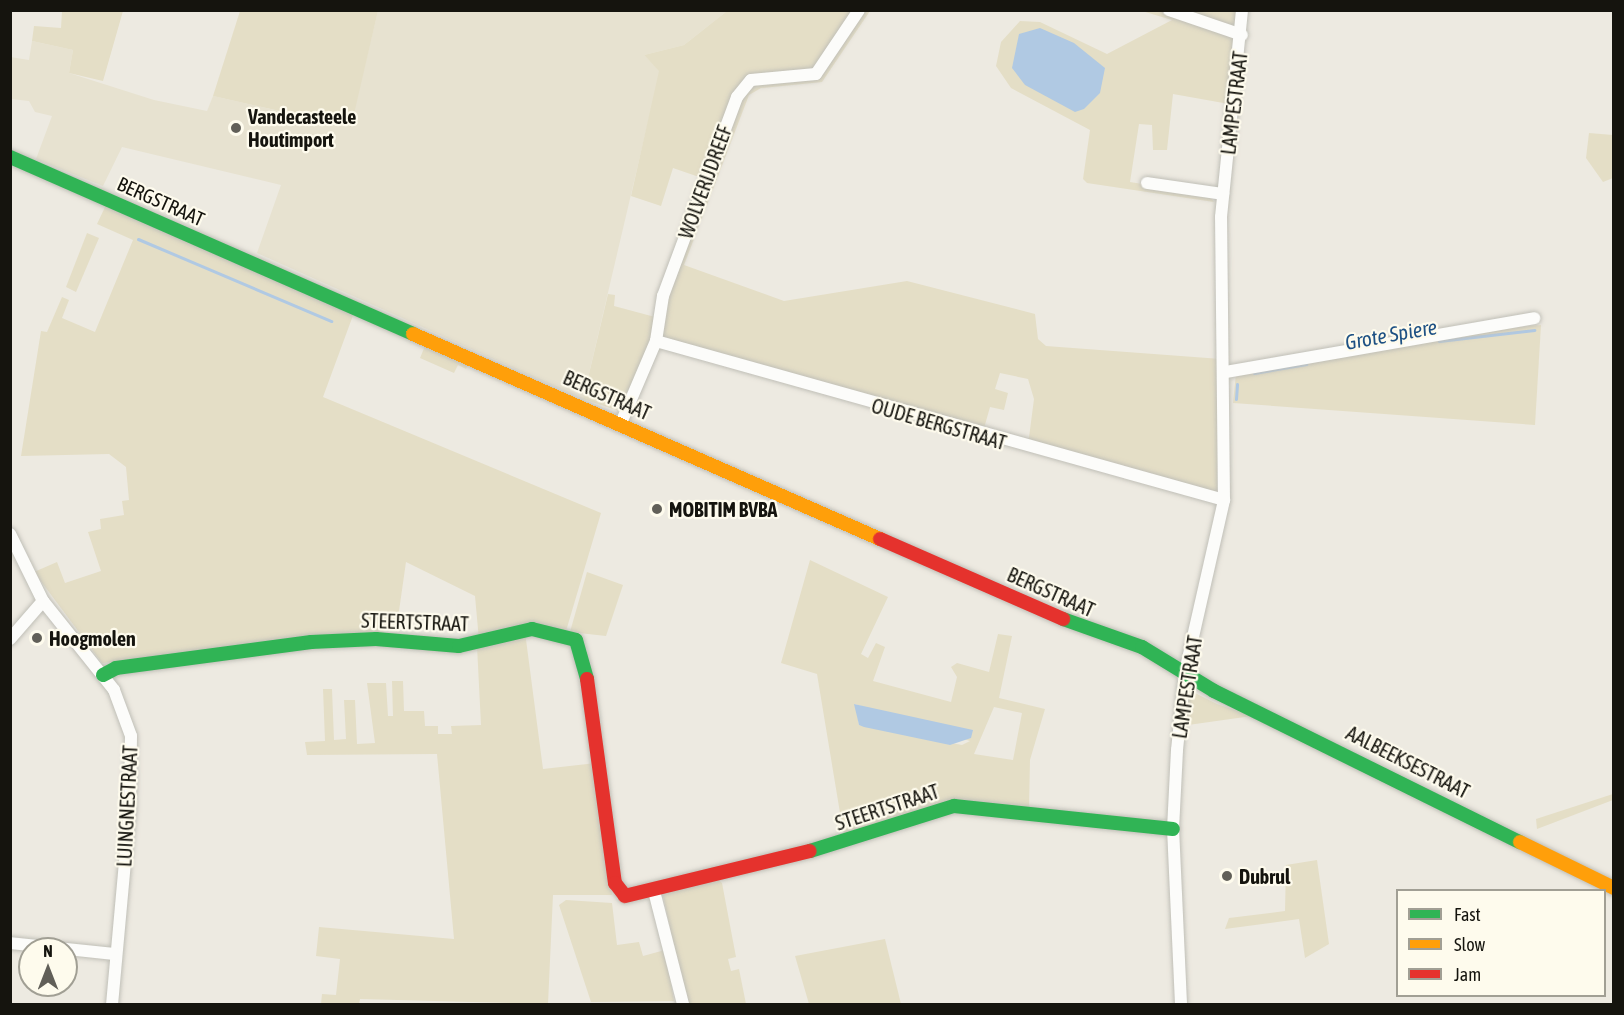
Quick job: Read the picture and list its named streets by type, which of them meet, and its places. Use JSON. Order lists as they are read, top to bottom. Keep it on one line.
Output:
{"streets":{"street":["LAMPESTRAAT","WOLVERIJDREEF","BERGSTRAAT","OUDE BERGSTRAAT","STEERTSTRAAT","AALBEEKSESTRAAT","LUINGNESTRAAT"]},"crossings":[["LAMPESTRAAT","BERGSTRAAT"],["LAMPESTRAAT","OUDE BERGSTRAAT"],["LAMPESTRAAT","STEERTSTRAAT"],["LAMPESTRAAT","AALBEEKSESTRAAT"],["WOLVERIJDREEF","BERGSTRAAT"],["WOLVERIJDREEF","OUDE BERGSTRAAT"],["BERGSTRAAT","AALBEEKSESTRAAT"],["STEERTSTRAAT","LUINGNESTRAAT"]],"water":["Grote Spiere"],"places":["Vandecasteele Houtimport","MOBITIM BVBA","Hoogmolen","Dubrul"],"legend":["Fast","Slow","Jam"],"north":"top"}
